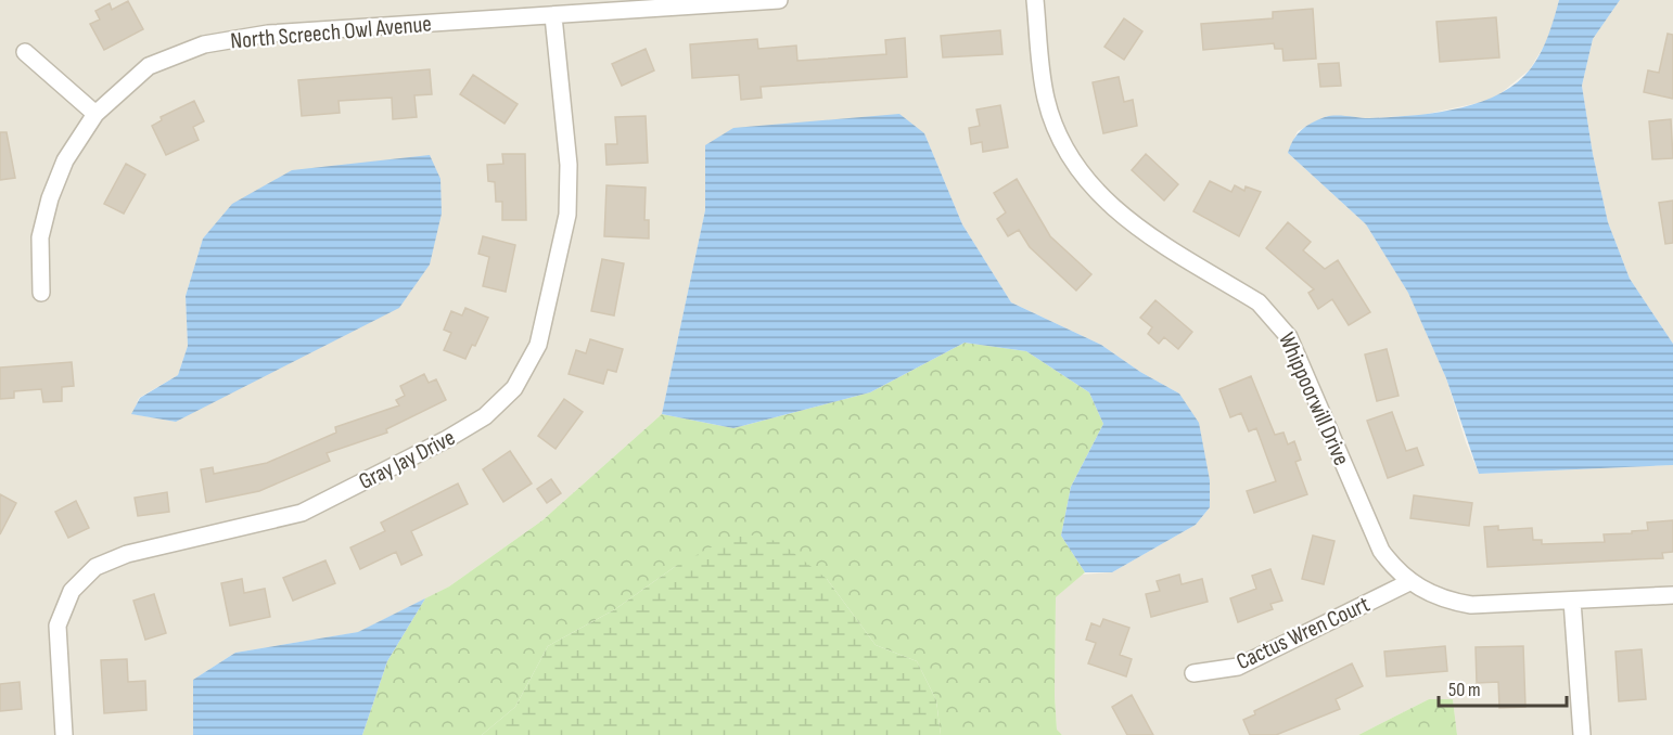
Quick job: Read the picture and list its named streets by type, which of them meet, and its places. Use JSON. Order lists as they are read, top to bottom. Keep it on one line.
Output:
{"streets":{"street":["North Screech Owl Avenue","Whippoorwill Drive","Gray Jay Drive","Cactus Wren Court"]},"crossings":[["North Screech Owl Avenue","Gray Jay Drive"],["Whippoorwill Drive","Cactus Wren Court"]],"scale_bar":"50 m"}
